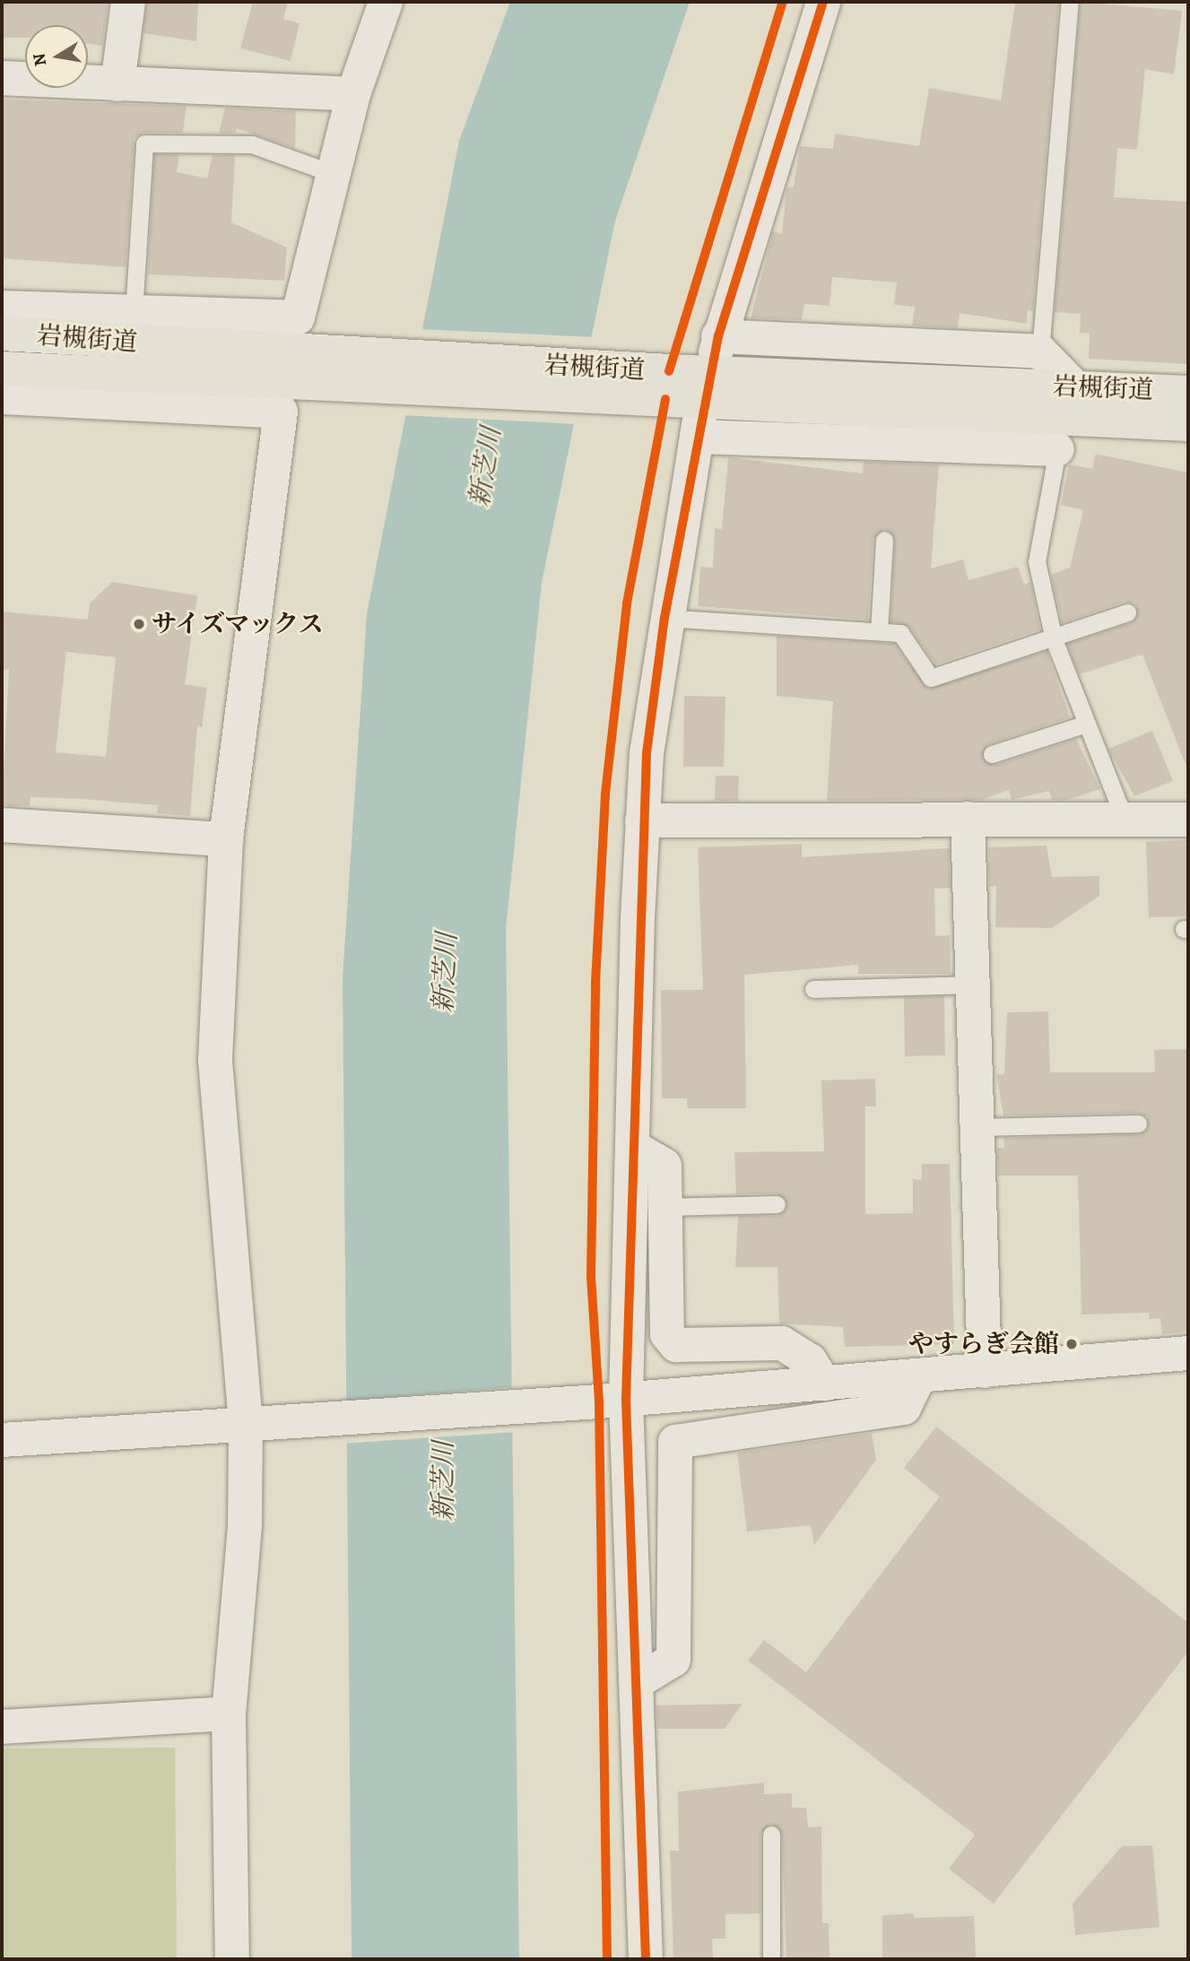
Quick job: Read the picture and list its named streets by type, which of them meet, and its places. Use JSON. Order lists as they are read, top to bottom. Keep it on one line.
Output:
{"streets":{"highway":["岩槻街道"]},"water":["新芝川"],"places":["サイズマックス","やすらぎ会館"],"north":"left"}
